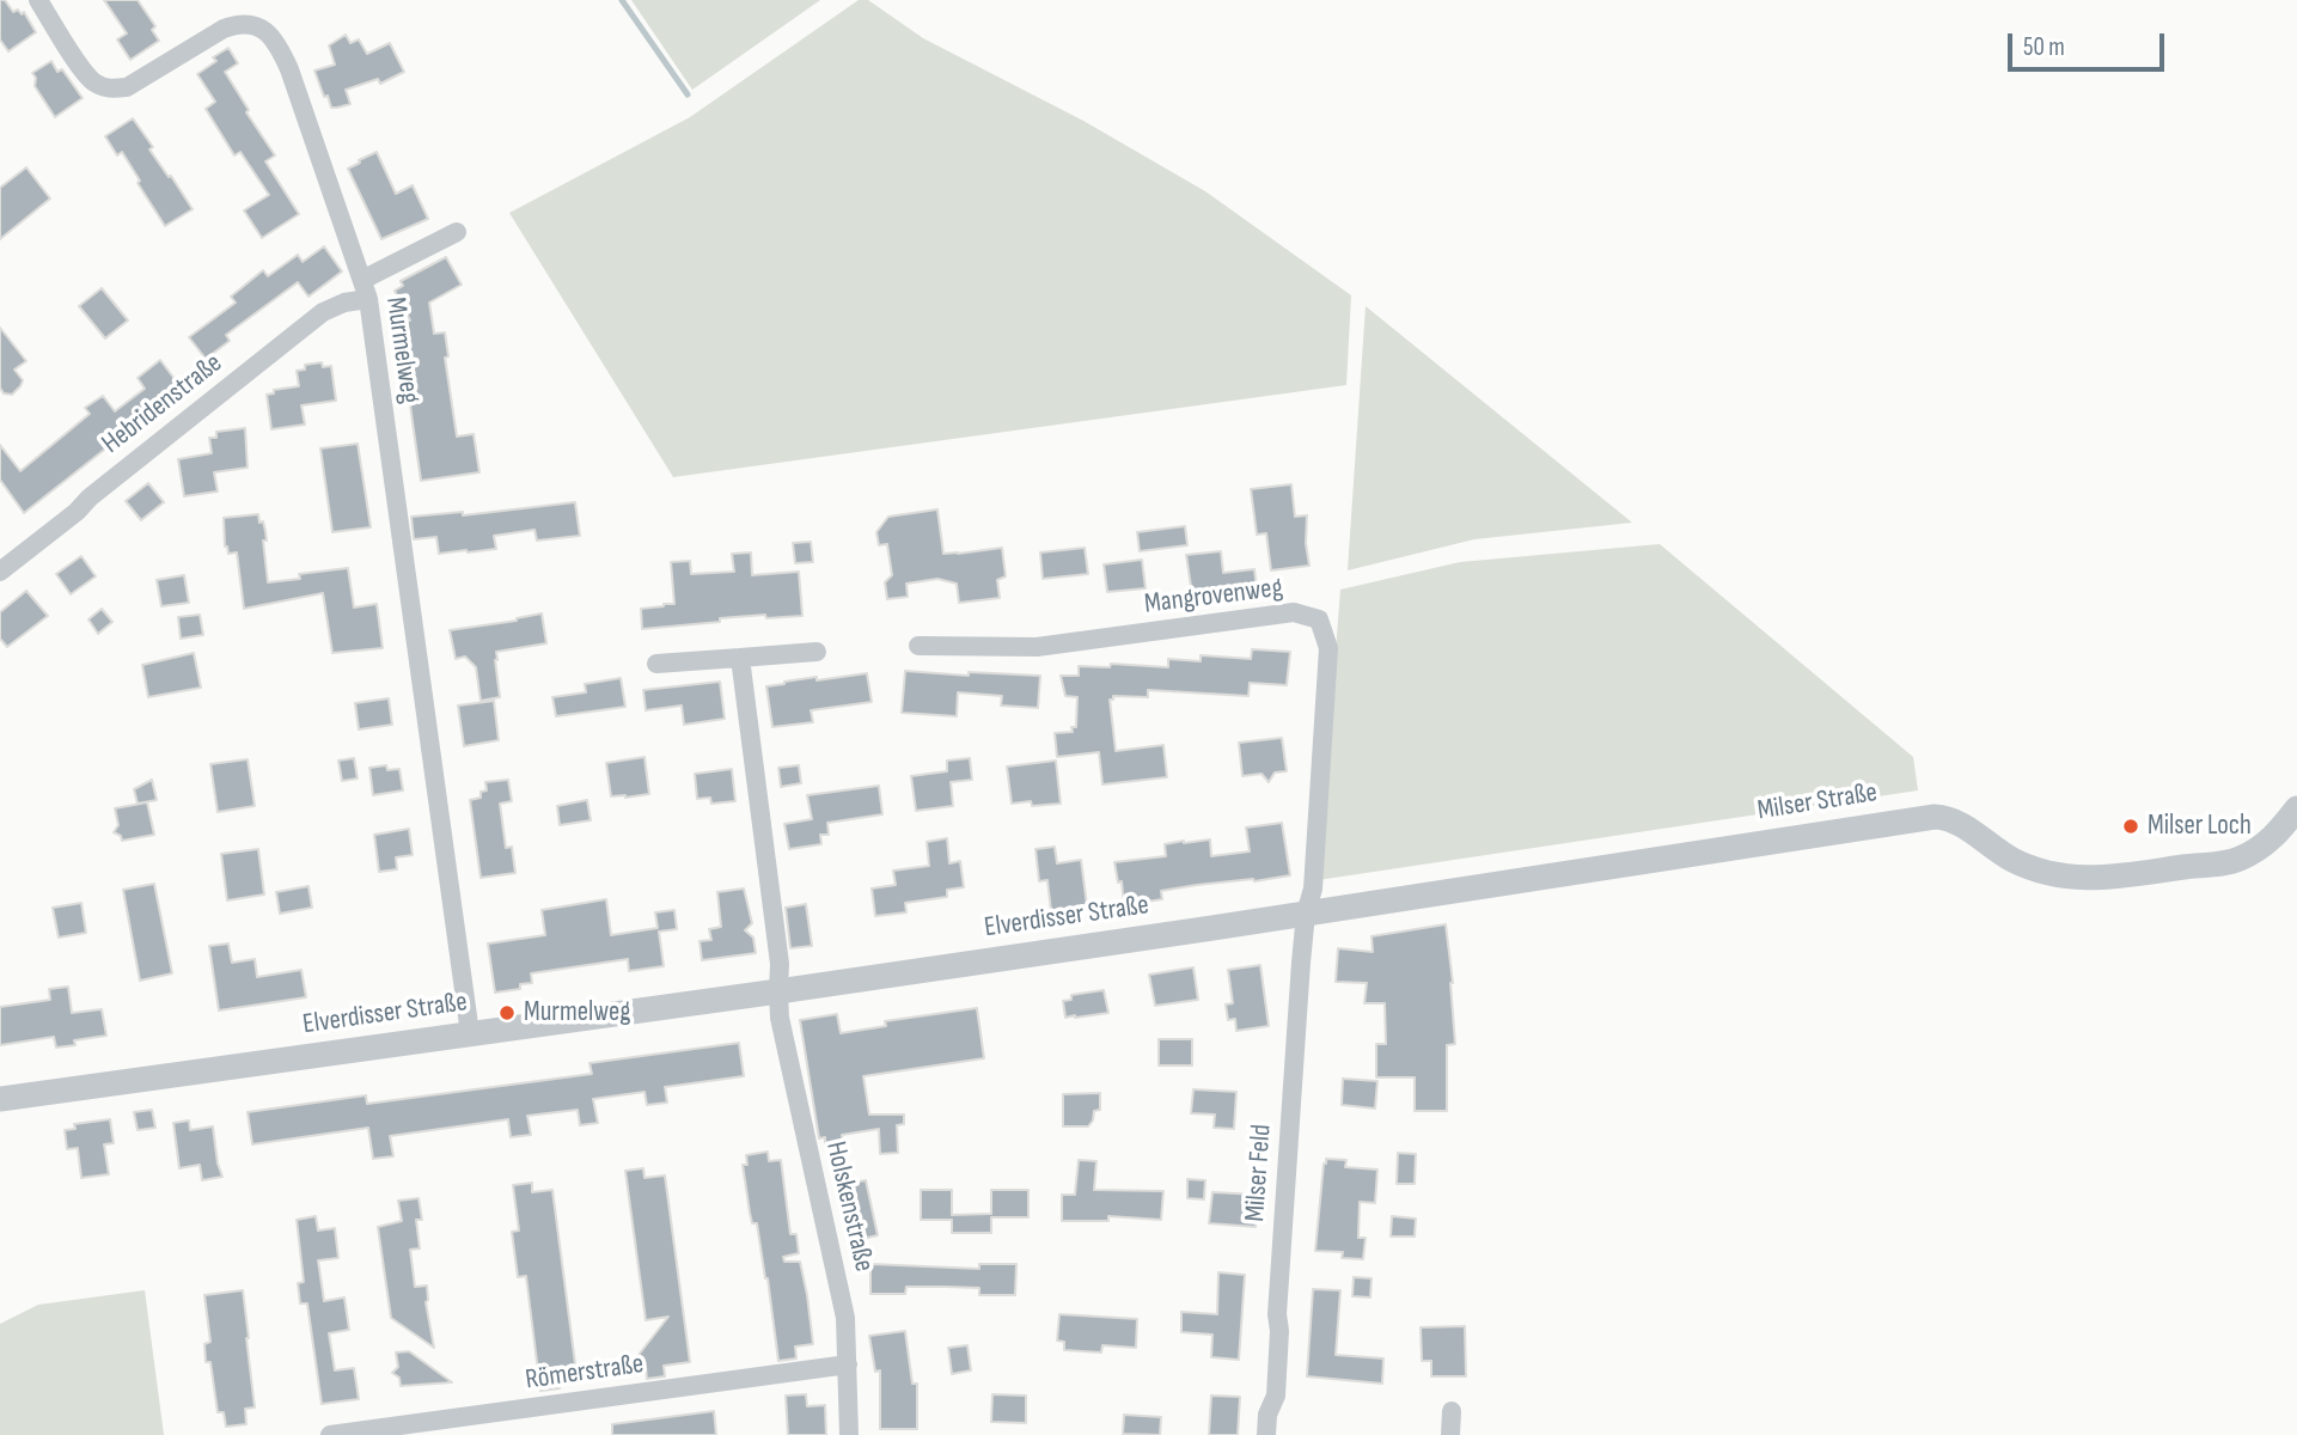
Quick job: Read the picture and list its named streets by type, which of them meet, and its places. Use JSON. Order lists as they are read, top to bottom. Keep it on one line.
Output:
{"streets":{"street":["Murmelweg","Hebridenstraße","Mangrovenweg","Milser Straße","Elverdisser Straße","Milser Feld","Holskenstraße","Römerstraße"]},"crossings":[["Murmelweg","Hebridenstraße"],["Murmelweg","Elverdisser Straße"],["Mangrovenweg","Milser Straße"],["Mangrovenweg","Elverdisser Straße"],["Mangrovenweg","Milser Feld"],["Milser Straße","Elverdisser Straße"],["Milser Straße","Milser Feld"],["Elverdisser Straße","Milser Feld"],["Elverdisser Straße","Holskenstraße"],["Holskenstraße","Römerstraße"]],"places":["Milser Loch","Murmelweg"],"scale_bar":"50 m"}
